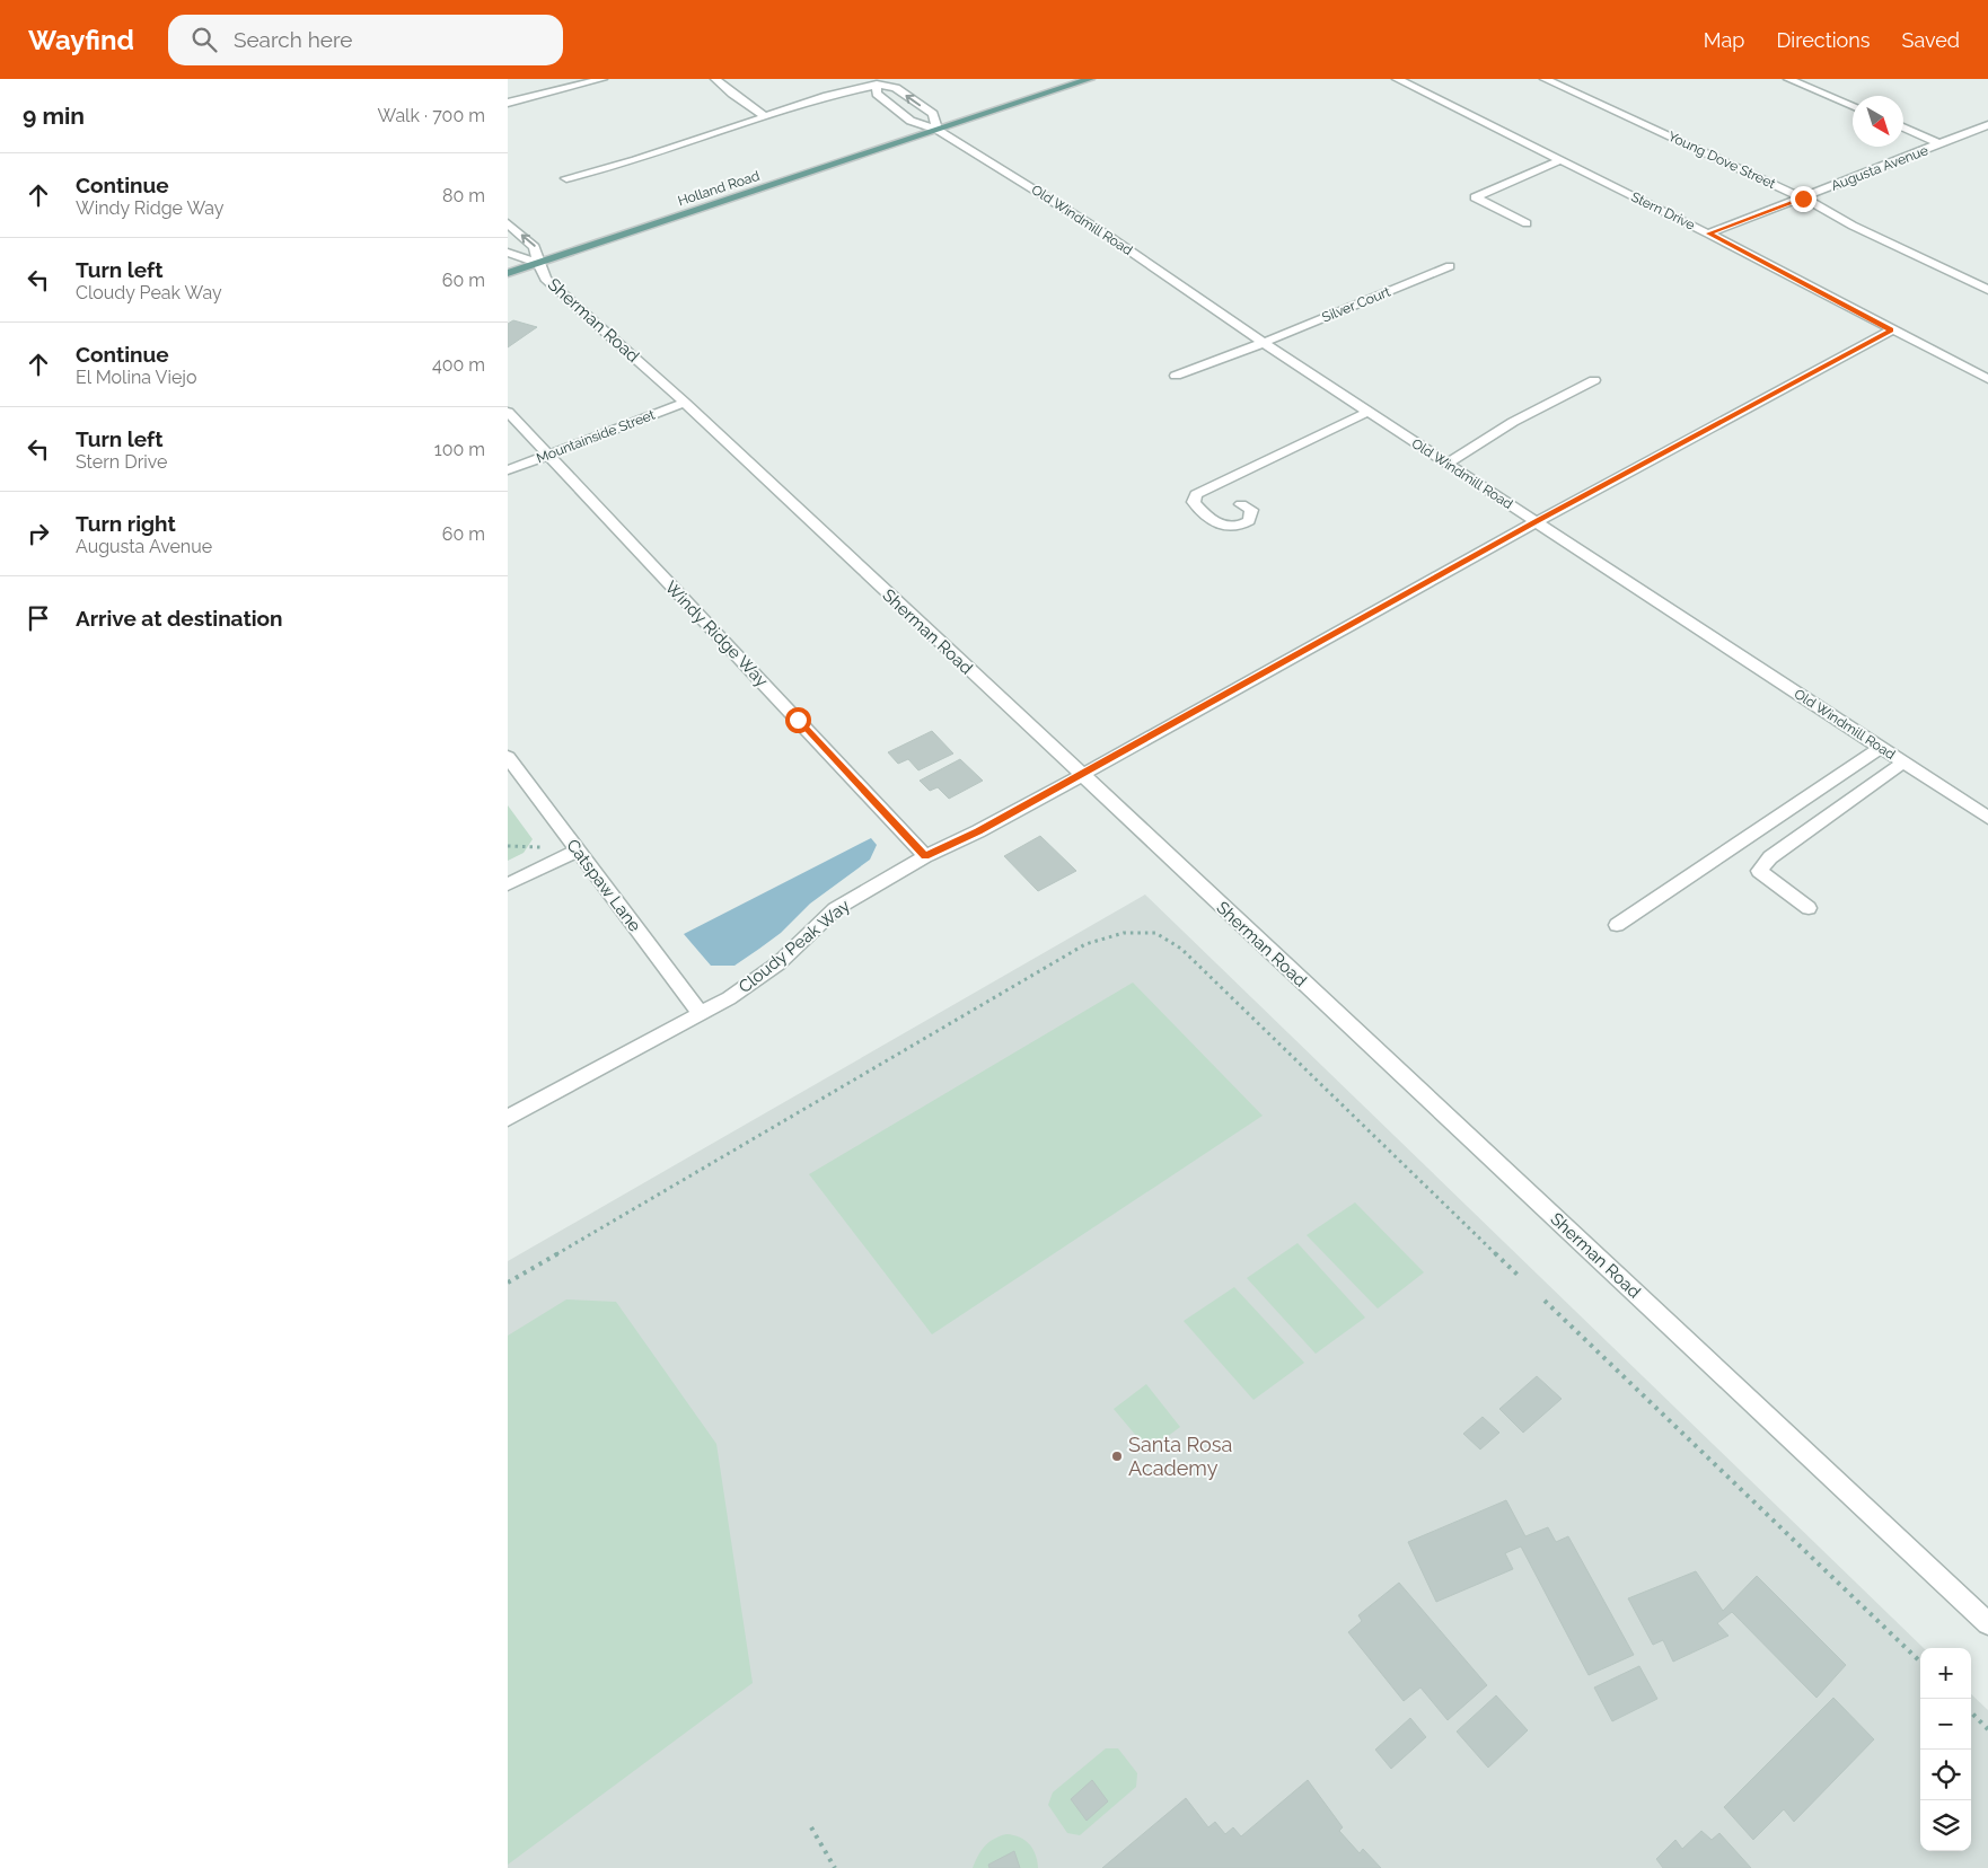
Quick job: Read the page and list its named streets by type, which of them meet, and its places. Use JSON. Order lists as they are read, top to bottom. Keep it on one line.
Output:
{"streets":{"main road":["Holland Road"],"street":["Young Dove Street","Augusta Avenue","Stern Drive","Old Windmill Road","Silver Court","Sherman Road","Mountainside Street","Windy Ridge Way","Catspaw Lane","Cloudy Peak Way"]},"crossings":[["Young Dove Street","Augusta Avenue"],["Augusta Avenue","Stern Drive"],["Holland Road","Old Windmill Road"],["Holland Road","Sherman Road"],["Stern Drive","Cloudy Peak Way"],["Old Windmill Road","Silver Court"],["Old Windmill Road","Cloudy Peak Way"],["Sherman Road","Mountainside Street"],["Sherman Road","Cloudy Peak Way"],["Mountainside Street","Windy Ridge Way"],["Windy Ridge Way","Cloudy Peak Way"],["Catspaw Lane","Cloudy Peak Way"]],"places":["Santa Rosa Academy"],"north":"bottom right","page":{"header":"Wayfind","search":"Search here","nav":["Map","Directions","Saved"],"heading":["9 min","Walk · 700 m"],"list":[["Continue","Windy Ridge Way","80 m"],["Turn left","Cloudy Peak Way","60 m"],["Continue","El Molina Viejo","400 m"],["Turn left","Stern Drive","100 m"],["Turn right","Augusta Avenue","60 m"],"Arrive at destination"],"map_buttons":["+","−"]}}
